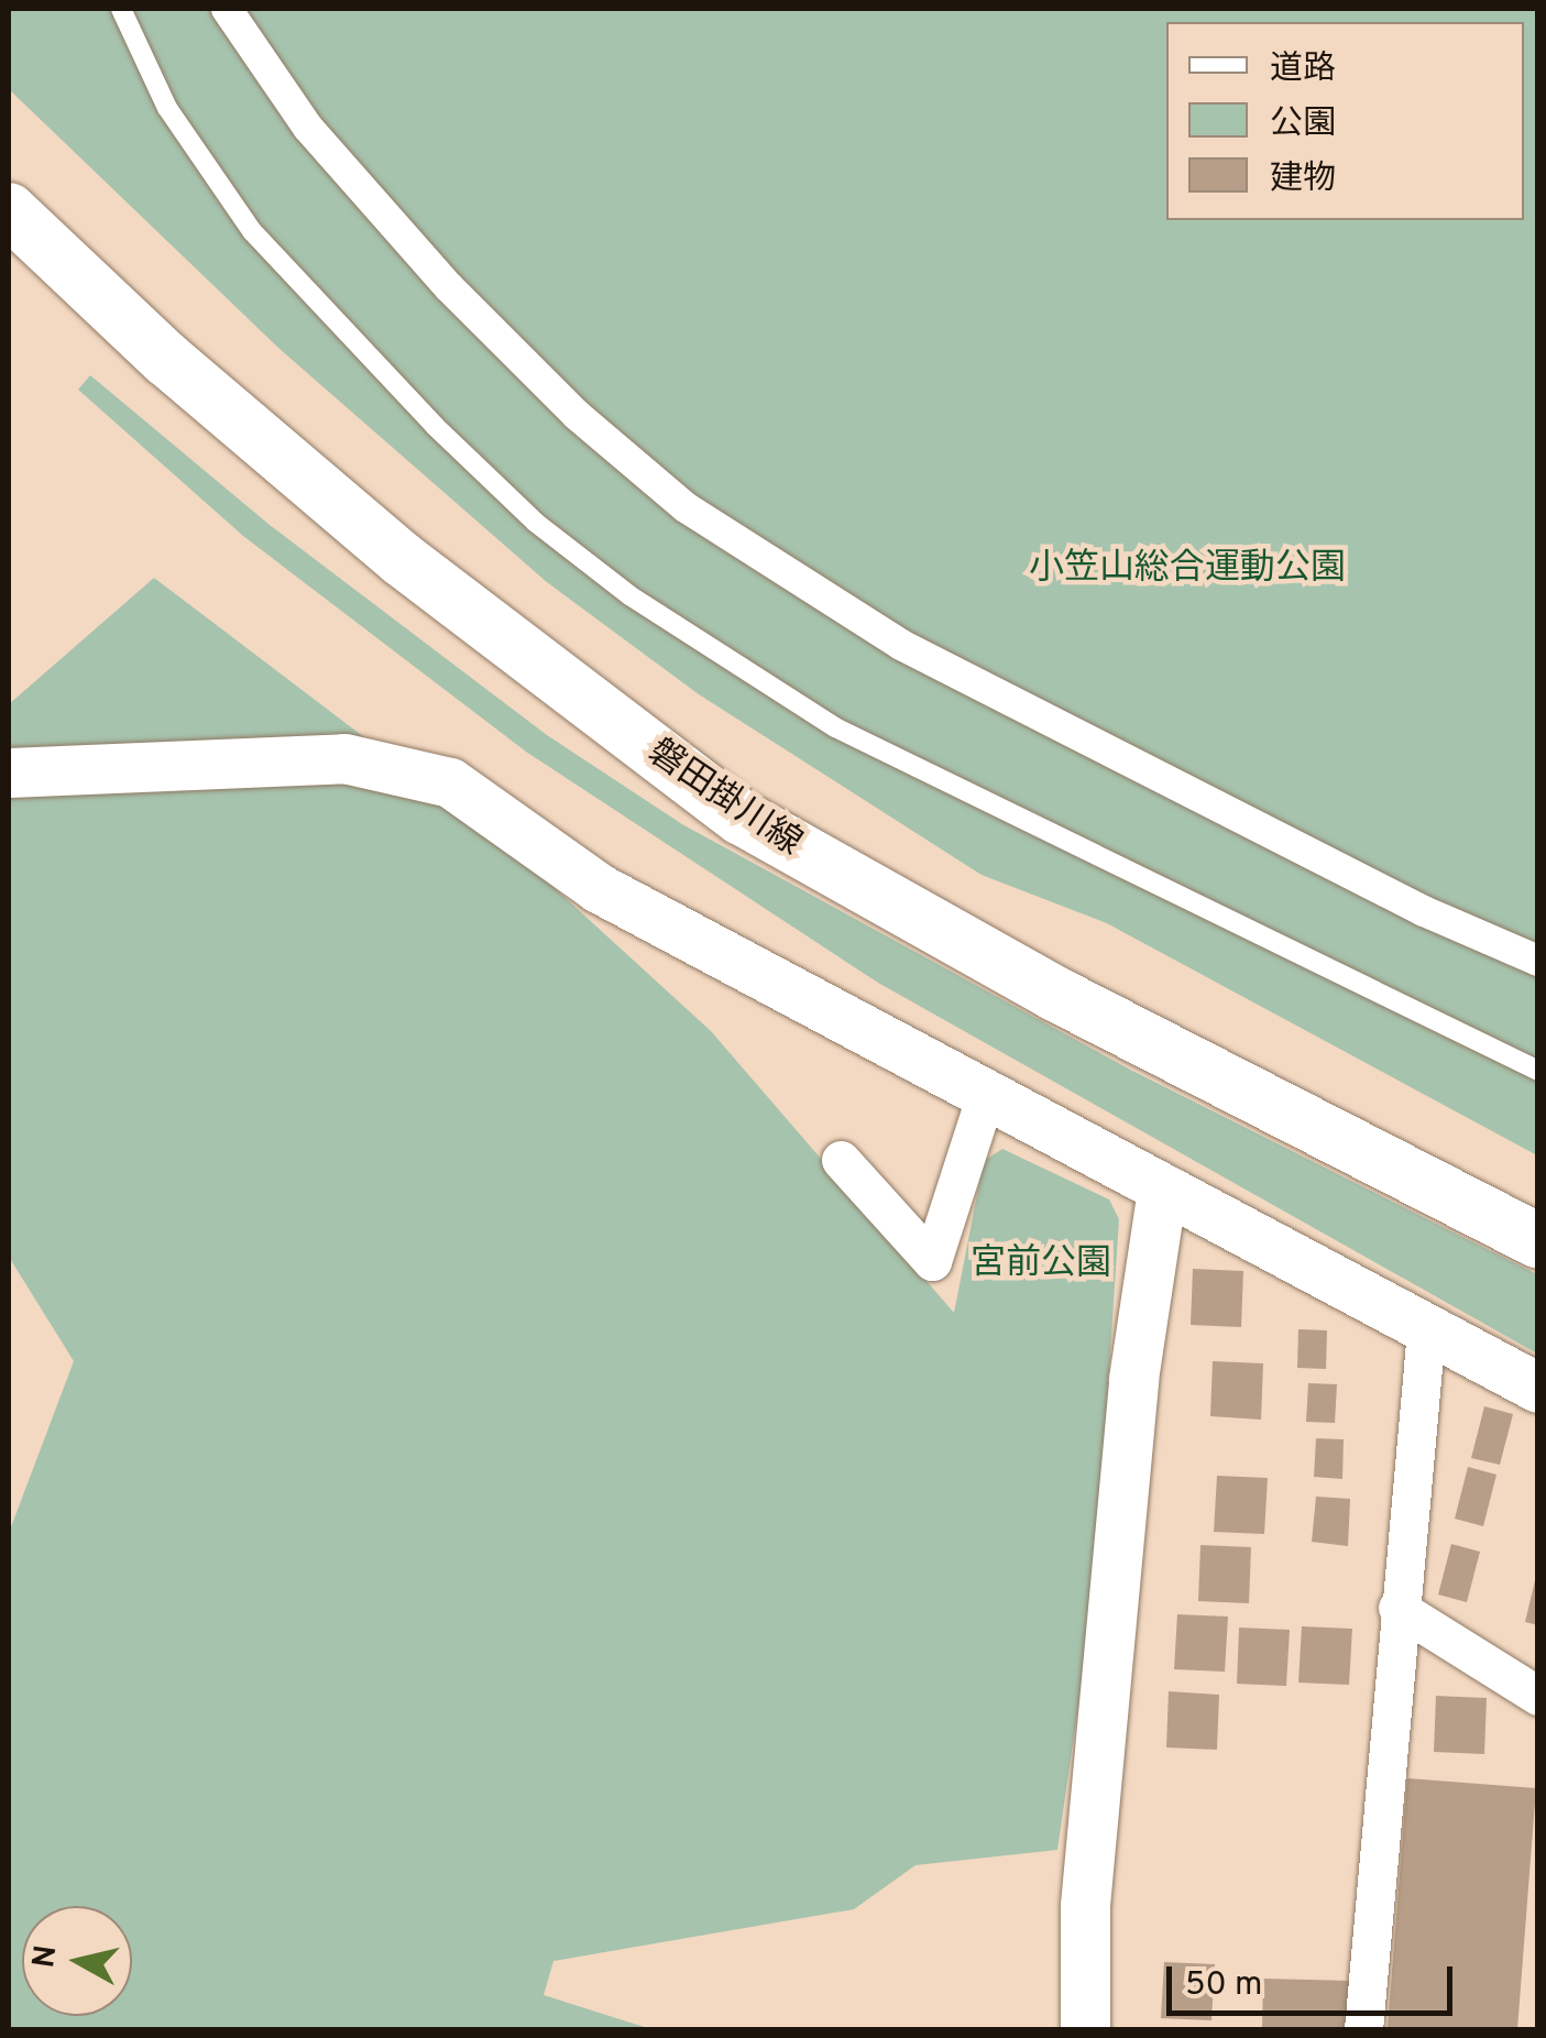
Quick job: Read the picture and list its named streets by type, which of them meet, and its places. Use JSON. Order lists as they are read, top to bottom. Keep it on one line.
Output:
{"streets":{"main road":["磐田掛川線"]},"parks":["小笠山総合運動公園","宮前公園"],"legend":["道路","公園","建物"],"scale_bar":"50 m","north":"left"}
